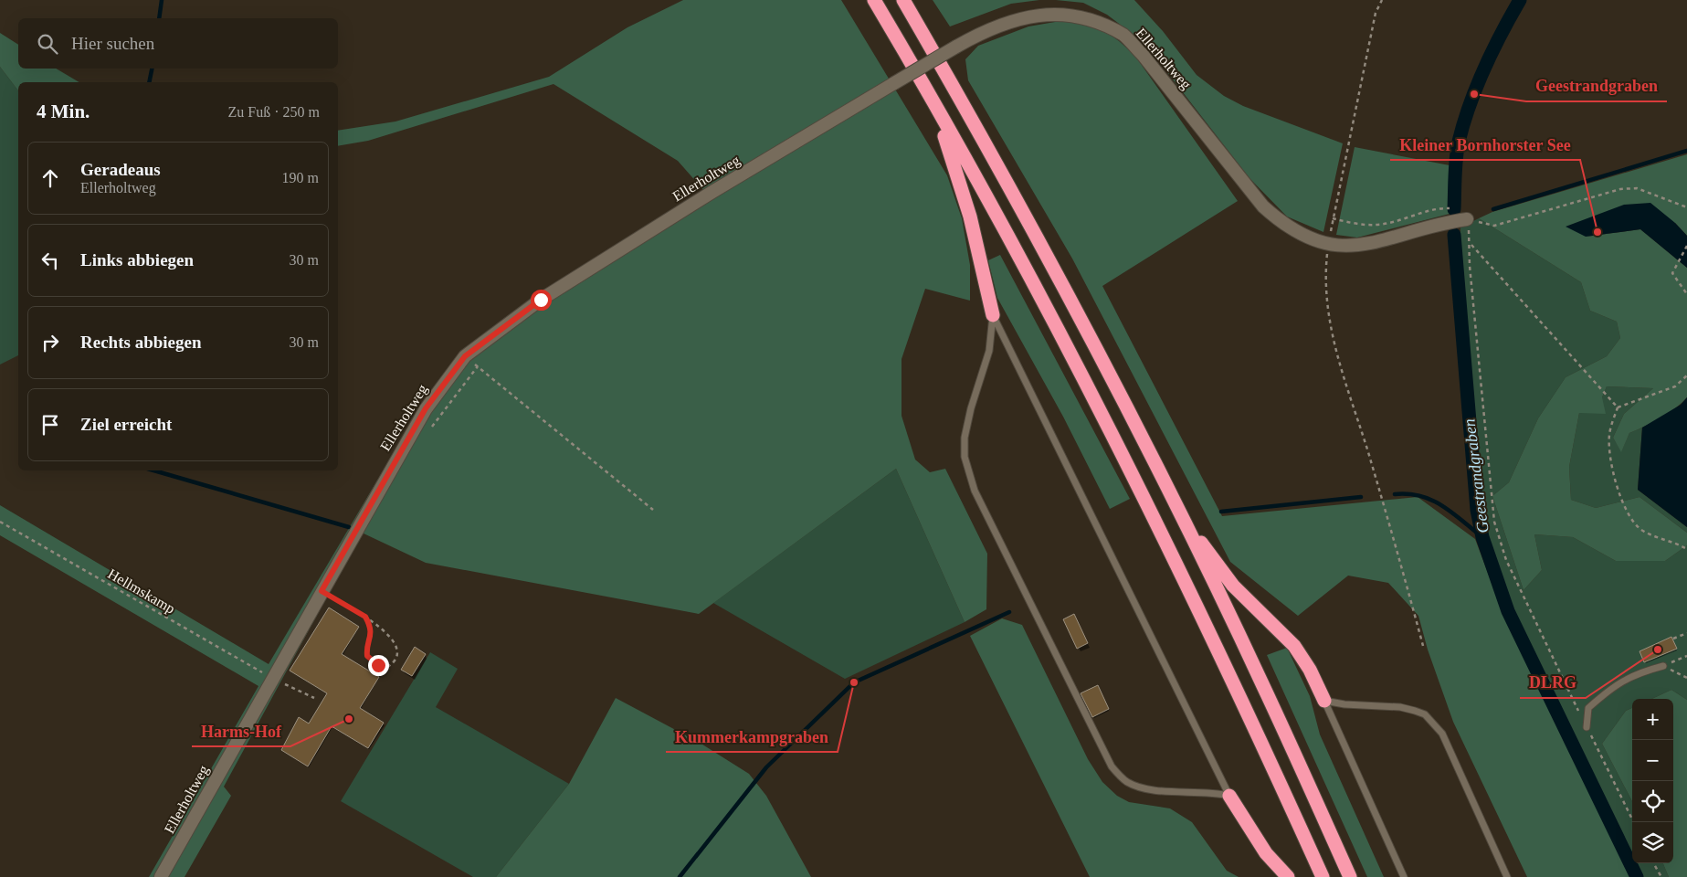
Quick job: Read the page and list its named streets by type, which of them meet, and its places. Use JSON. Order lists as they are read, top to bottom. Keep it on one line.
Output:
{"streets":{"street":["Ellerholtweg"],"path":["Hellmskamp"]},"crossings":[["Ellerholtweg","Hellmskamp"]],"water":["Geestrandgraben"],"places":["Geestrandgraben","Kleiner Bornhorster See","DLRG","Kummerkampgraben","Harms-Hof"],"page":{"search":"Hier suchen","heading":["4 Min.","Zu Fuß · 250 m"],"list":[["Geradeaus","Ellerholtweg","190 m"],["Links abbiegen","30 m"],["Rechts abbiegen","30 m"],"Ziel erreicht"],"map_buttons":["+","−"]}}
